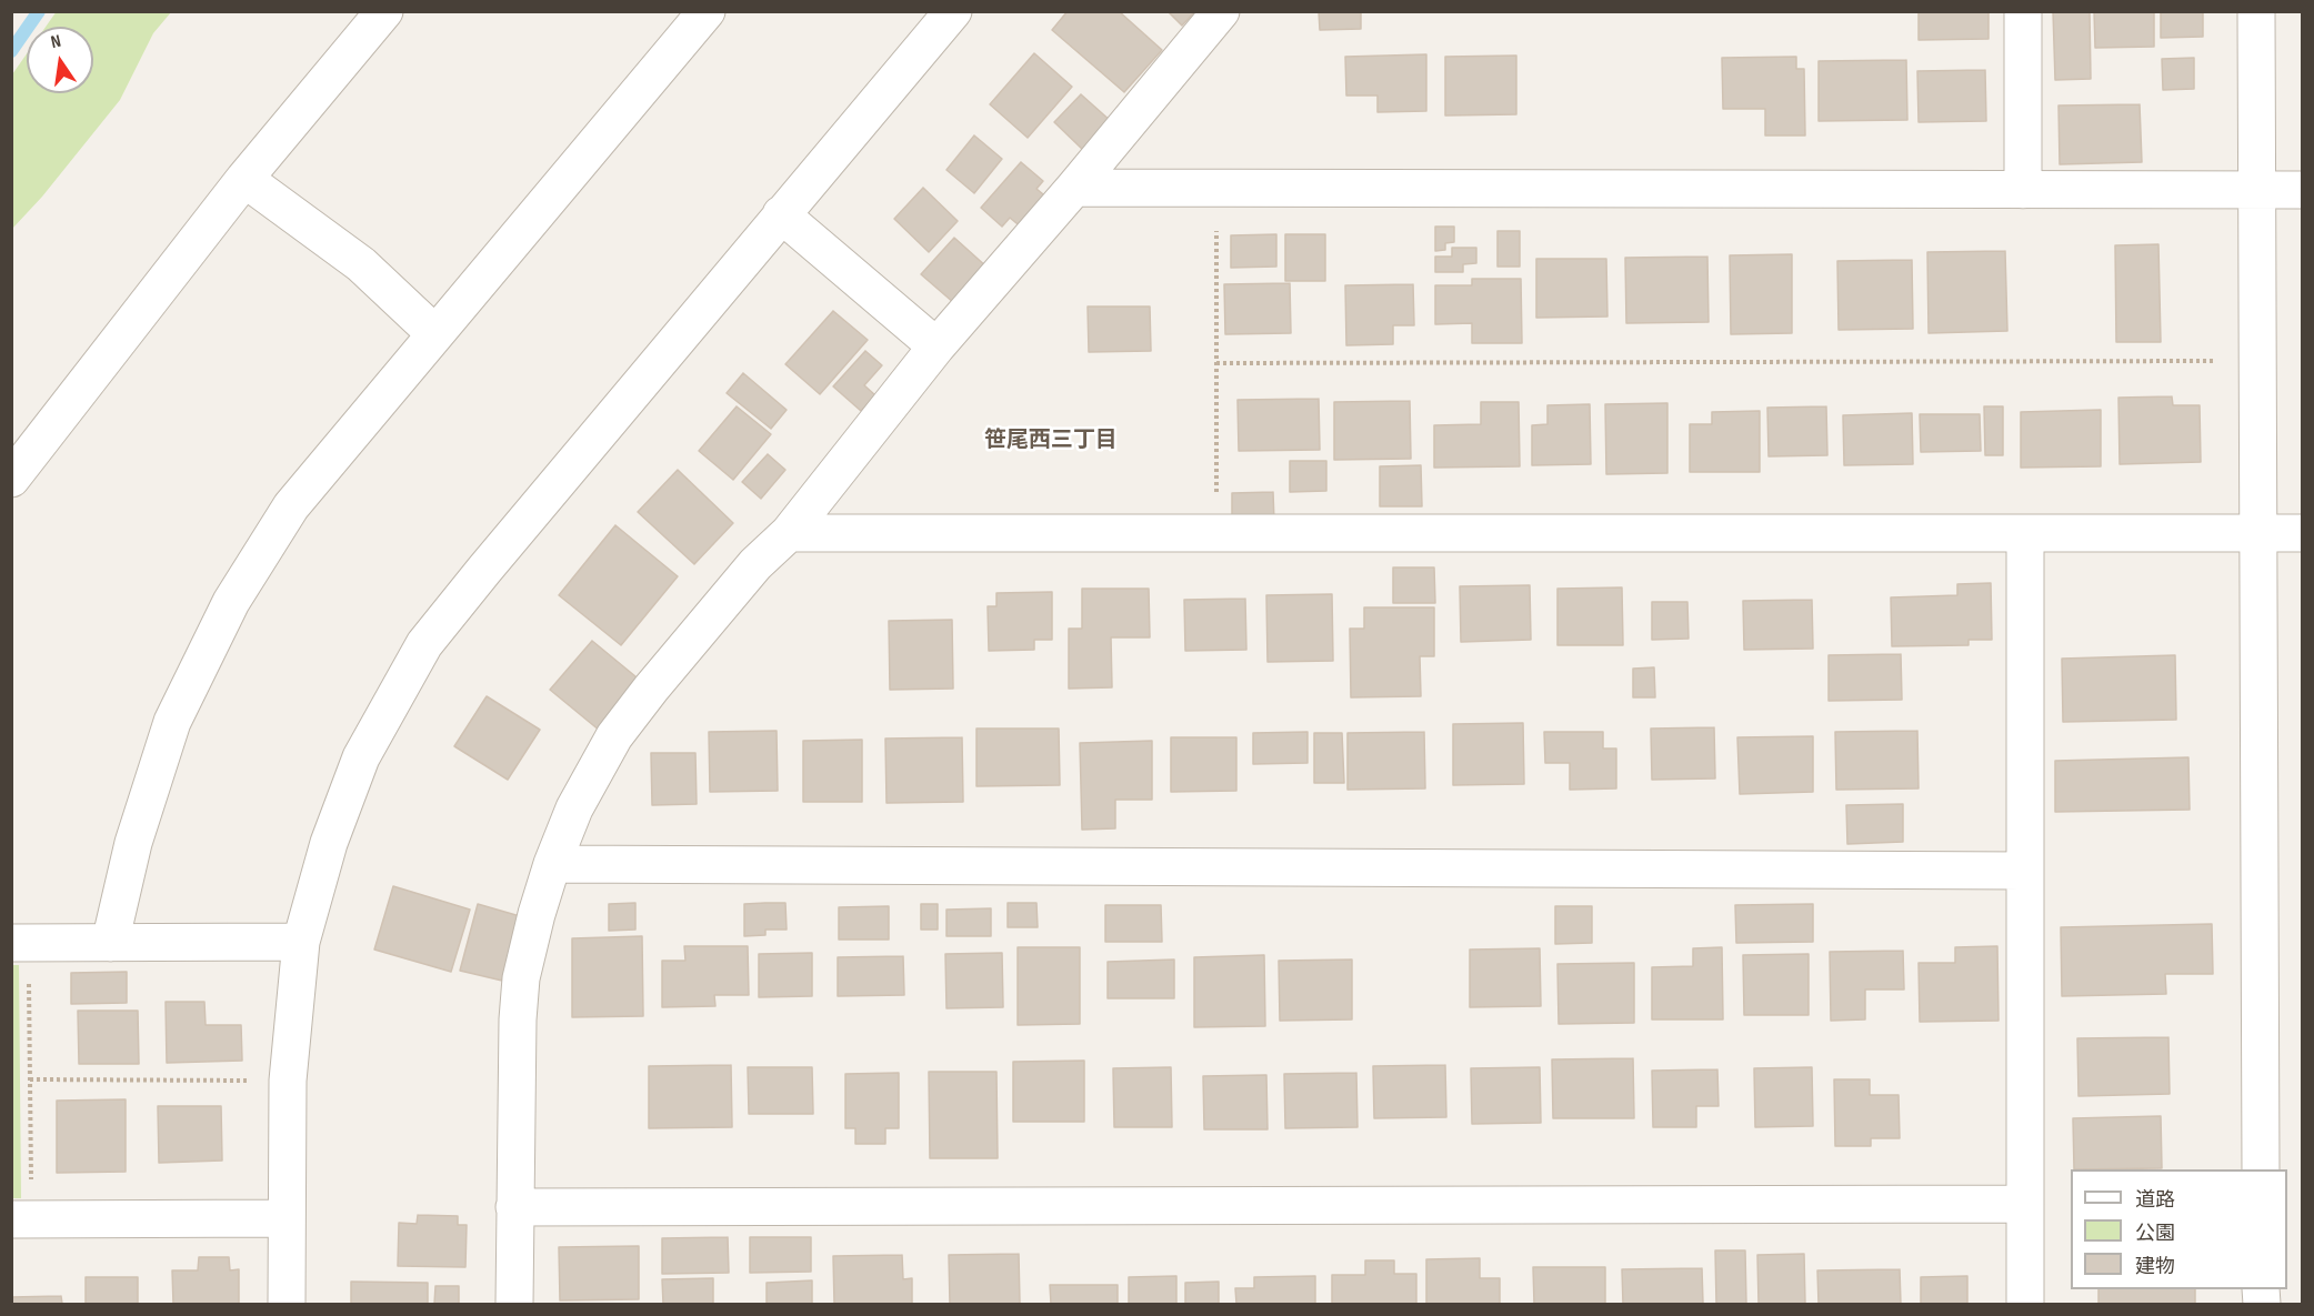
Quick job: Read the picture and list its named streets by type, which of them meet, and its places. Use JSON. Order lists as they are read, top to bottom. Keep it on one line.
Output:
{"districts":["笹尾西三丁目"],"legend":["道路","公園","建物"],"north":"top"}
